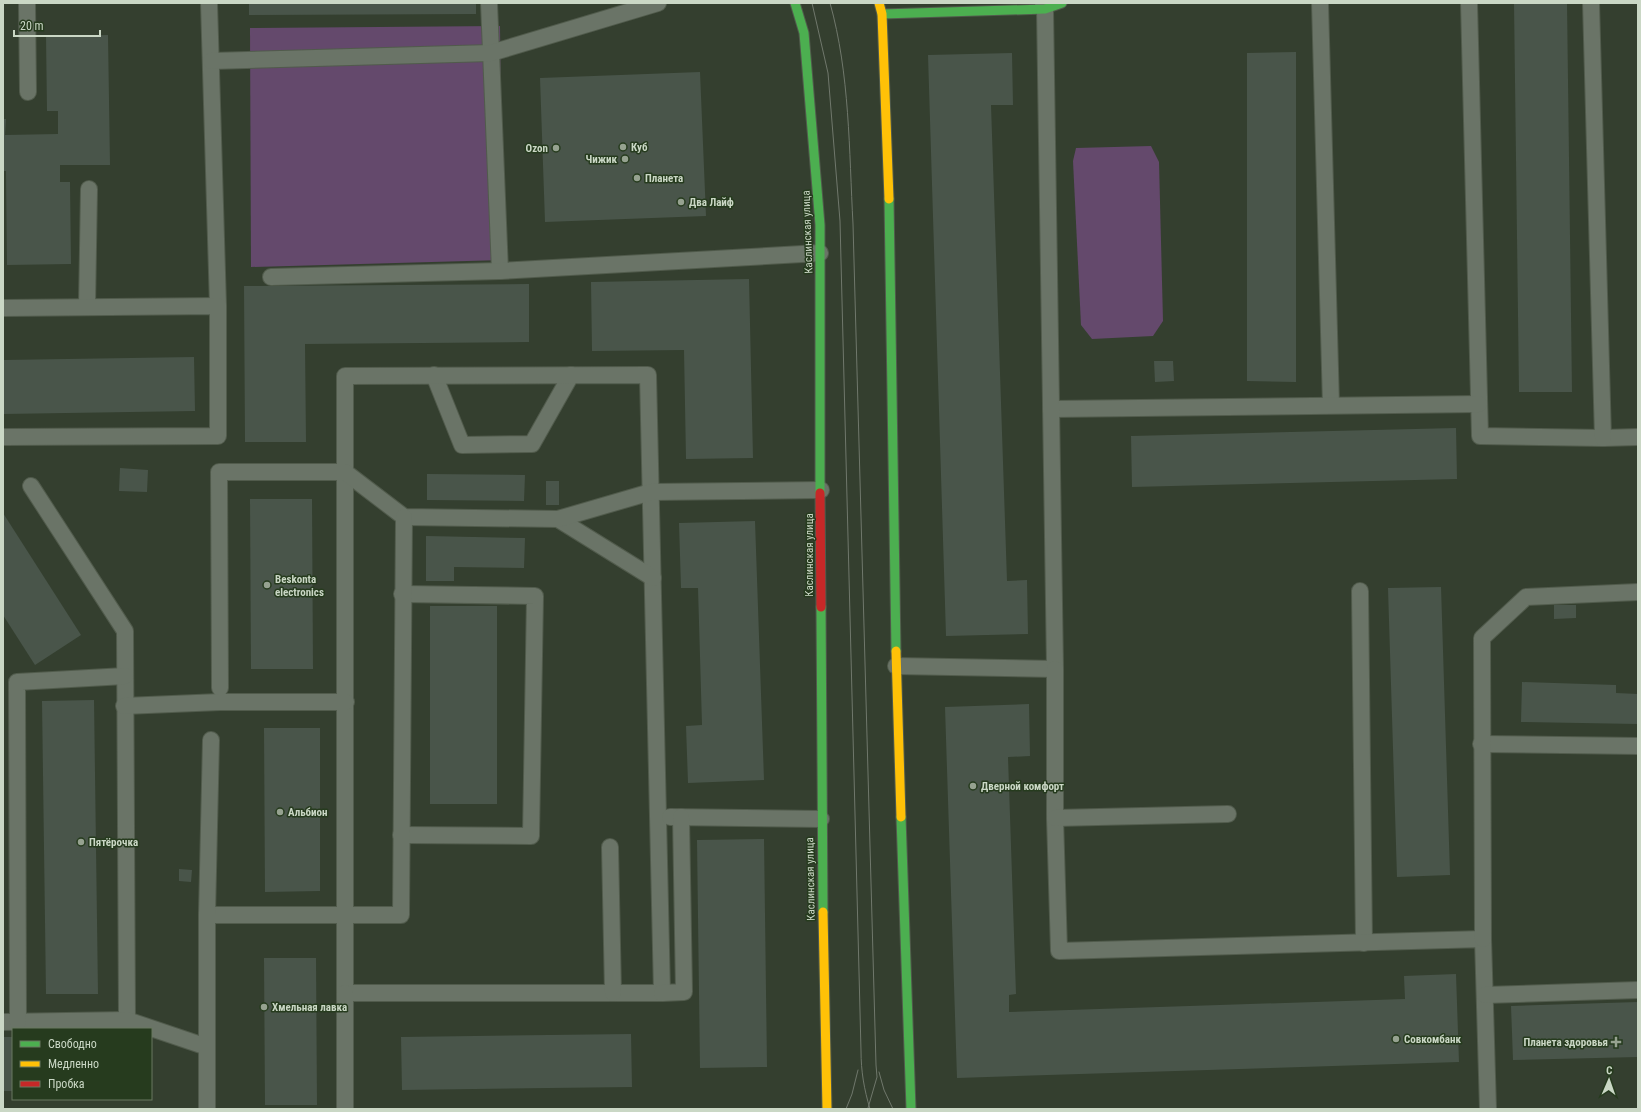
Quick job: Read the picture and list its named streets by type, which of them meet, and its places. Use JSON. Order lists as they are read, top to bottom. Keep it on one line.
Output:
{"streets":{"main road":["Каслинская улица"]},"places":{"other":["Куб","Ozon","Чижик","Планета","Два Лайф","Beskonta electronics","Дверной комфорт","Альбион","Пятёрочка","Хмельная лавка","Совкомбанк"],"health":["Планета здоровья"]},"legend":["Свободно","Медленно","Пробка"],"scale_bar":"20 m","north":"top"}
